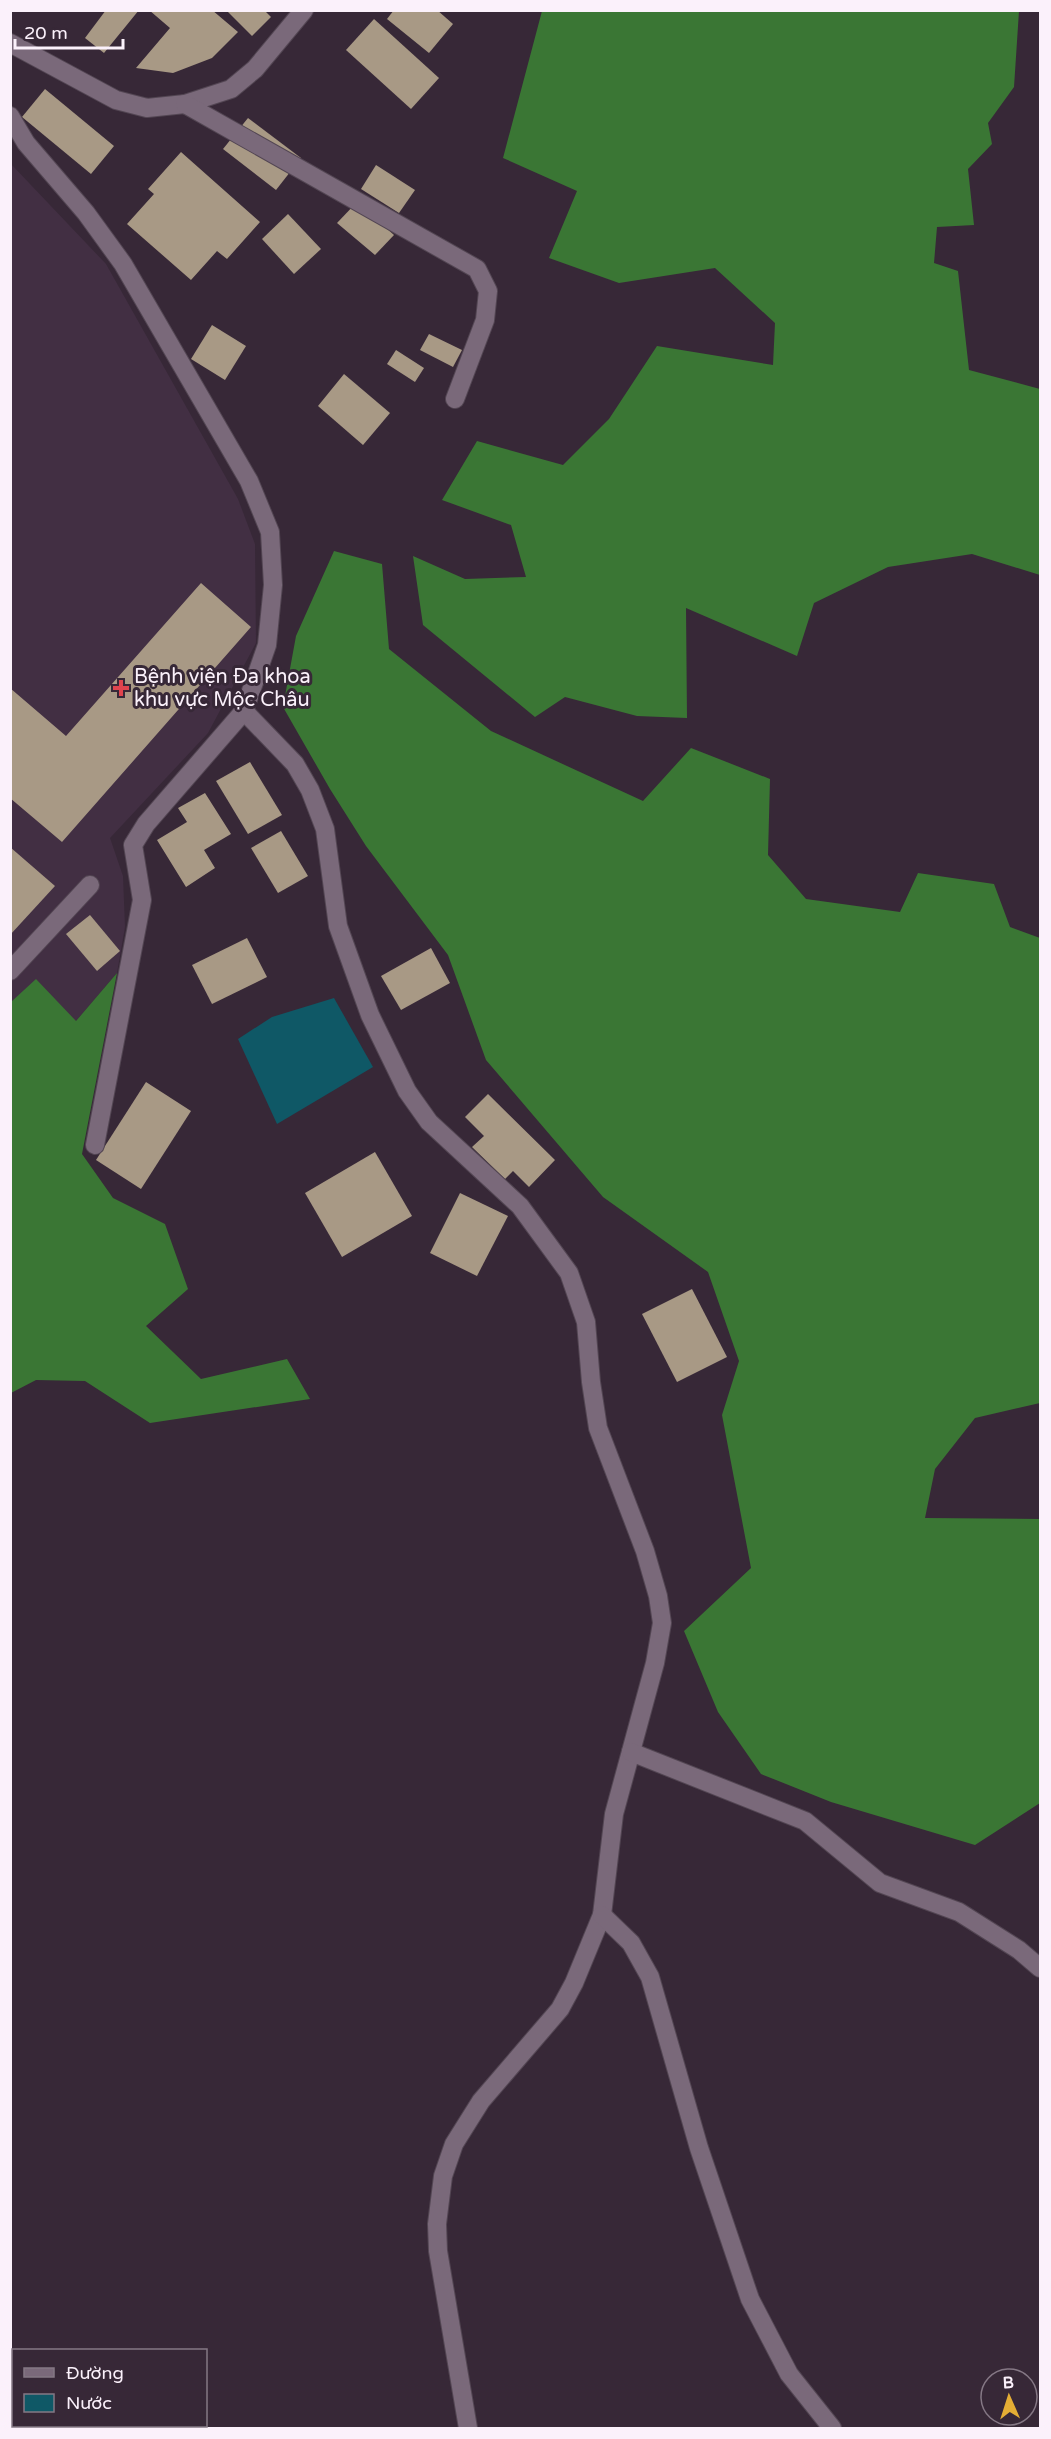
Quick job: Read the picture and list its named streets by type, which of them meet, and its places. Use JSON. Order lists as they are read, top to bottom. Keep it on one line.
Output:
{"places":{"health":["Bệnh viện Đa khoa khu vực Mộc Châu"]},"legend":["Đường","Nước"],"scale_bar":"20 m","north":"top"}
